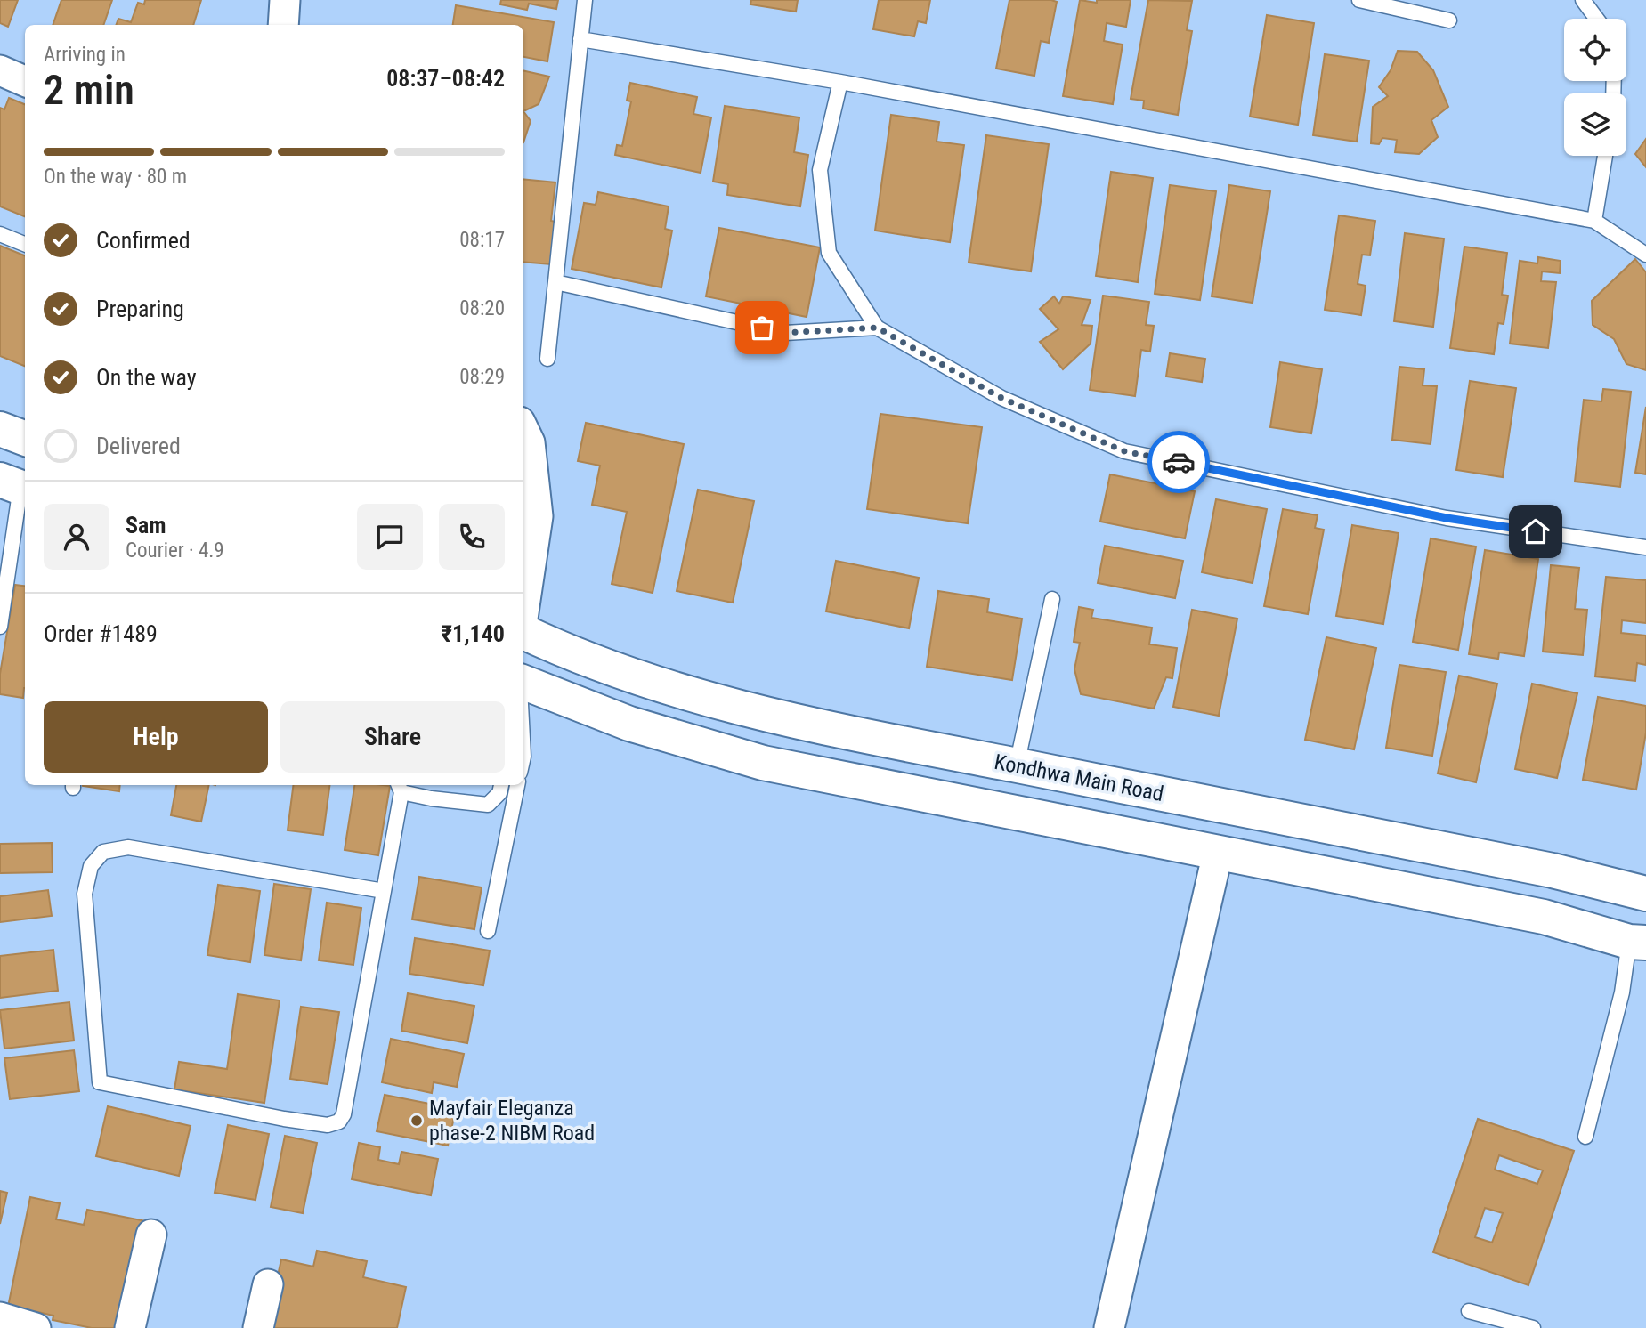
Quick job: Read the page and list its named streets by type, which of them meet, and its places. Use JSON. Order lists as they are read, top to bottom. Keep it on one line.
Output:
{"streets":{"main road":["Kondhwa Main Road"]},"places":["Mayfair Eleganza phase-2 NIBM Road"],"page":{"heading":["2 min","Arriving in","08:37–08:42"],"panel":["Sam","Courier · 4.9","Order #1489","₹1,140"],"bar":"On the way · 80 m","list":[["Confirmed","08:17"],["Preparing","08:20"],["On the way","08:29"],"Delivered"],"buttons":["Help","Share"]}}
